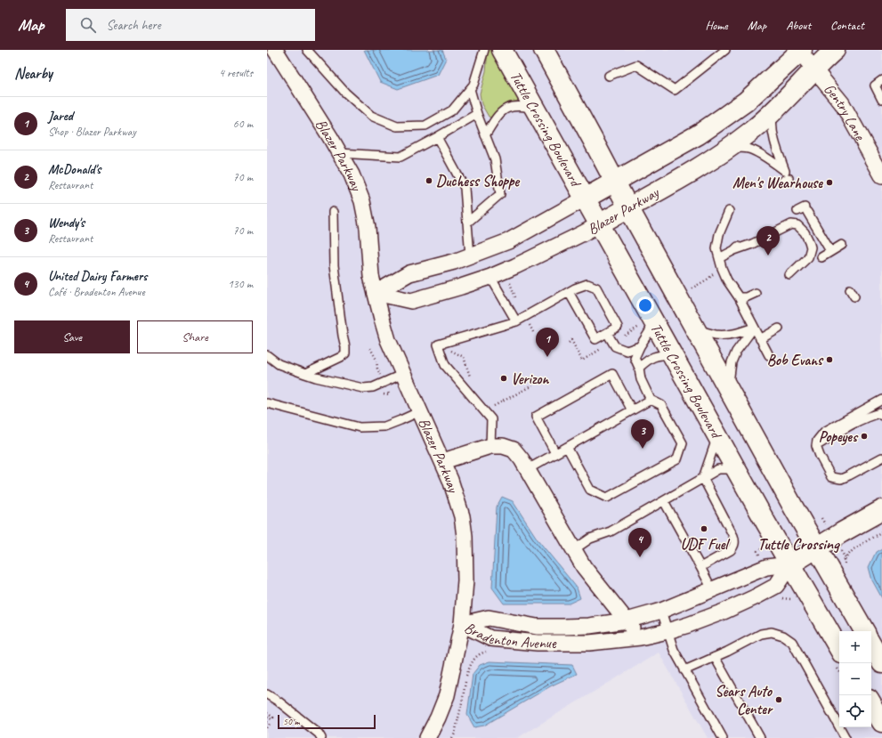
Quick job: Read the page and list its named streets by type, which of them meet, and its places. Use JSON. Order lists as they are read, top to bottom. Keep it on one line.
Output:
{"streets":{"main road":["Tuttle Crossing Boulevard","Blazer Parkway","Bradenton Avenue"],"street":["Gentry Lane"]},"crossings":[["Gentry Lane","Blazer Parkway"],["Tuttle Crossing Boulevard","Blazer Parkway"],["Tuttle Crossing Boulevard","Bradenton Avenue"],["Blazer Parkway","Bradenton Avenue"]],"districts":["Tuttle Crossing"],"places":["Duchess Shoppe","Men's Wearhouse","Bob Evans","Verizon","Popeyes","UDF Fuel","Sears Auto Center"],"scale_bar":"50 m","page":{"header":"Map","search":"Search here","nav":["Home","Map","About","Contact"],"heading":["Nearby","4 results"],"list":[{"mark":"1","name":"Jared","note":"Shop · Blazer Parkway","value":"60 m"},{"mark":"2","name":"McDonald's","note":"Restaurant","value":"70 m"},{"mark":"3","name":"Wendy's","note":"Restaurant","value":"70 m"},{"mark":"4","name":"United Dairy Farmers","note":"Café · Bradenton Avenue","value":"130 m"}],"pins":["2","1","3","4"],"buttons":["Save","Share"],"map_buttons":["+","−"],"scale":"50 m"}}
